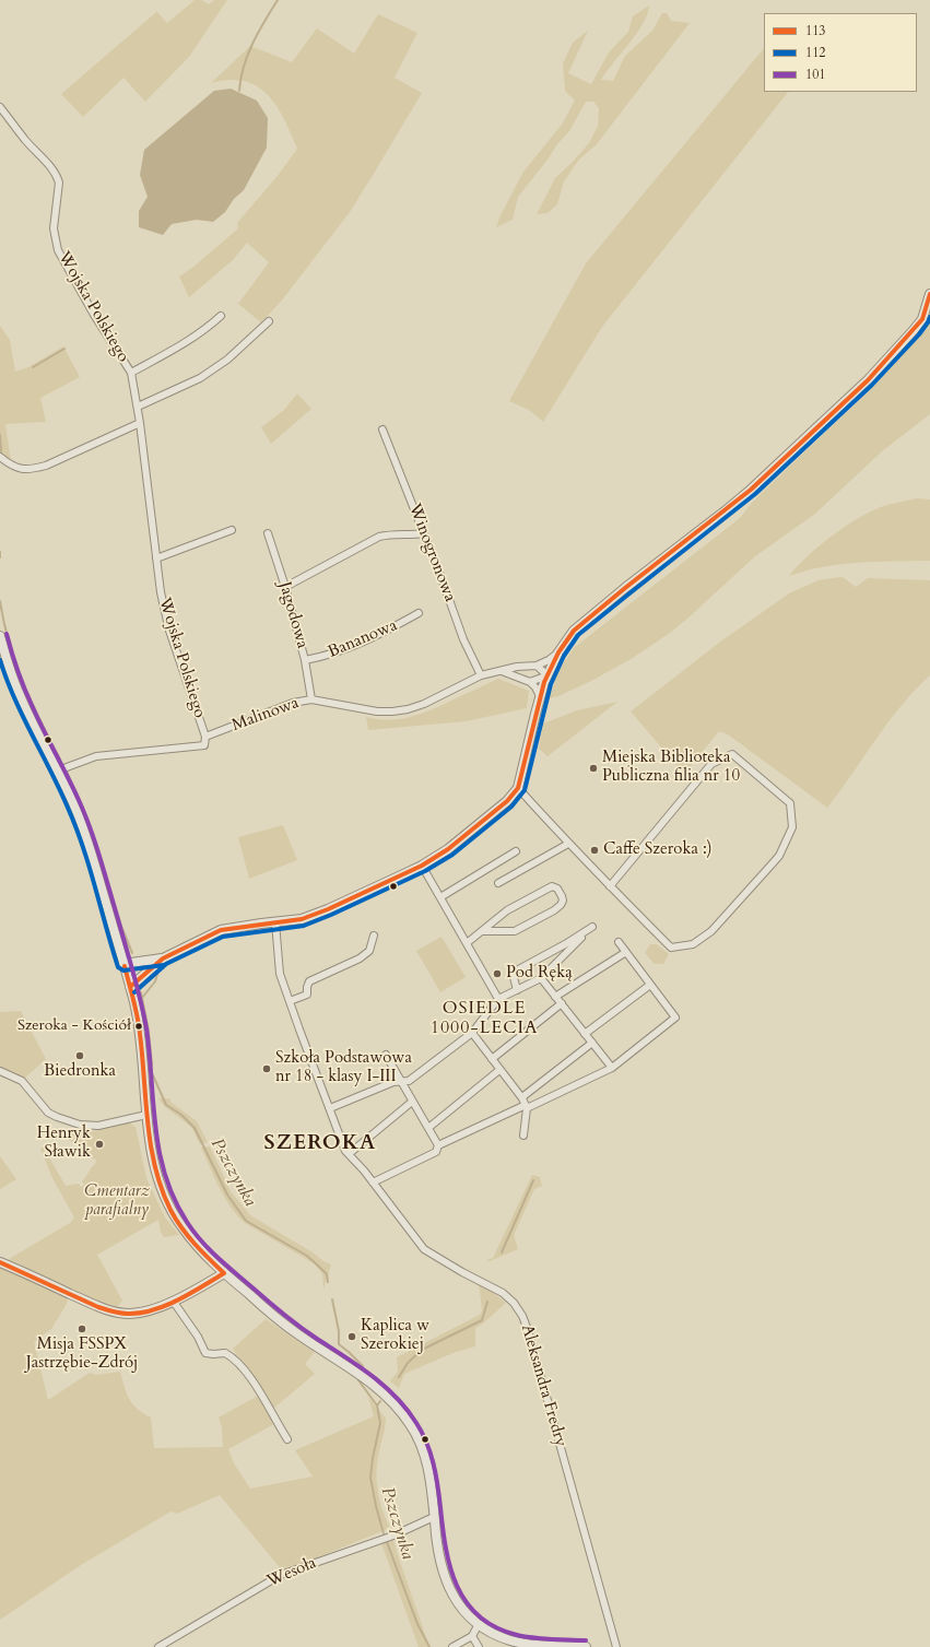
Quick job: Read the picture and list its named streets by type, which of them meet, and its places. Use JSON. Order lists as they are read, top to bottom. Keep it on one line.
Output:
{"streets":{"street":["Wojska Polskiego","Winogronowa","Jagodowa","Bananowa","Malinowa","Aleksandra Fredry","Wesoła"]},"crossings":[["Wojska Polskiego","Malinowa"],["Winogronowa","Malinowa"],["Jagodowa","Bananowa"],["Jagodowa","Malinowa"]],"districts":["OSIEDLE 1000-LECIA","SZEROKA"],"water":["Pszczynka"],"parks":["Cmentarz parafialny"],"places":["Miejska Biblioteka Publiczna filia nr 10","Caffe Szeroka :)","Pod Ręką","Szeroka - Kościół","Biedronka","Szkoła Podstawowa nr 18 - klasy I-III","Henryk Sławik","Misja FSSPX Jastrzębie-Zdrój","Kaplica w Szerokiej"],"lines":["transit line 113","transit line 112","transit line 101"],"legend":["113","112","101"]}
